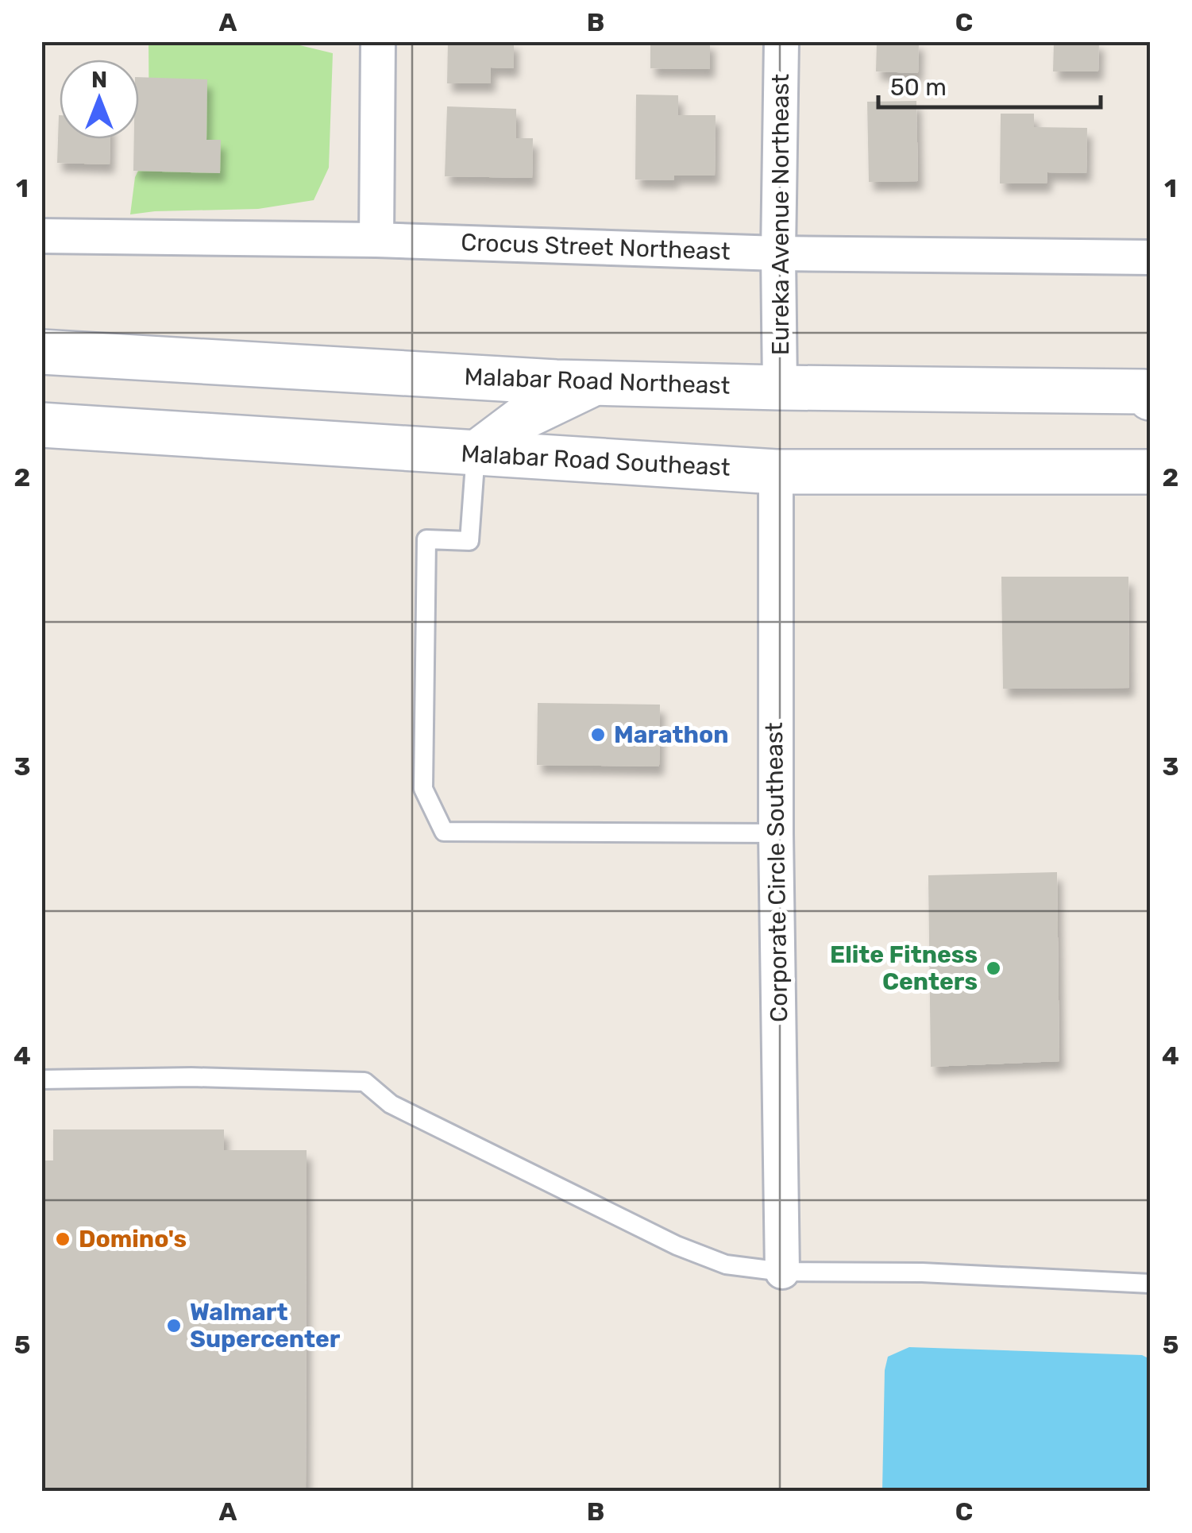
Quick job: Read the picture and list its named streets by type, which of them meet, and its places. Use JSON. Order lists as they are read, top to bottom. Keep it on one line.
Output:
{"streets":{"main road":["Malabar Road Northeast","Malabar Road Southeast"],"street":["Eureka Avenue Northeast","Crocus Street Northeast","Corporate Circle Southeast"]},"crossings":[["Eureka Avenue Northeast","Crocus Street Northeast"],["Eureka Avenue Northeast","Malabar Road Northeast"],["Malabar Road Southeast","Corporate Circle Southeast"]],"places":["Marathon","Elite Fitness Centers","Domino's","Walmart Supercenter"],"scale_bar":"50 m","north":"top","grid":{"columns":["A","B","C"],"rows":["1","2","3","4","5"]}}
